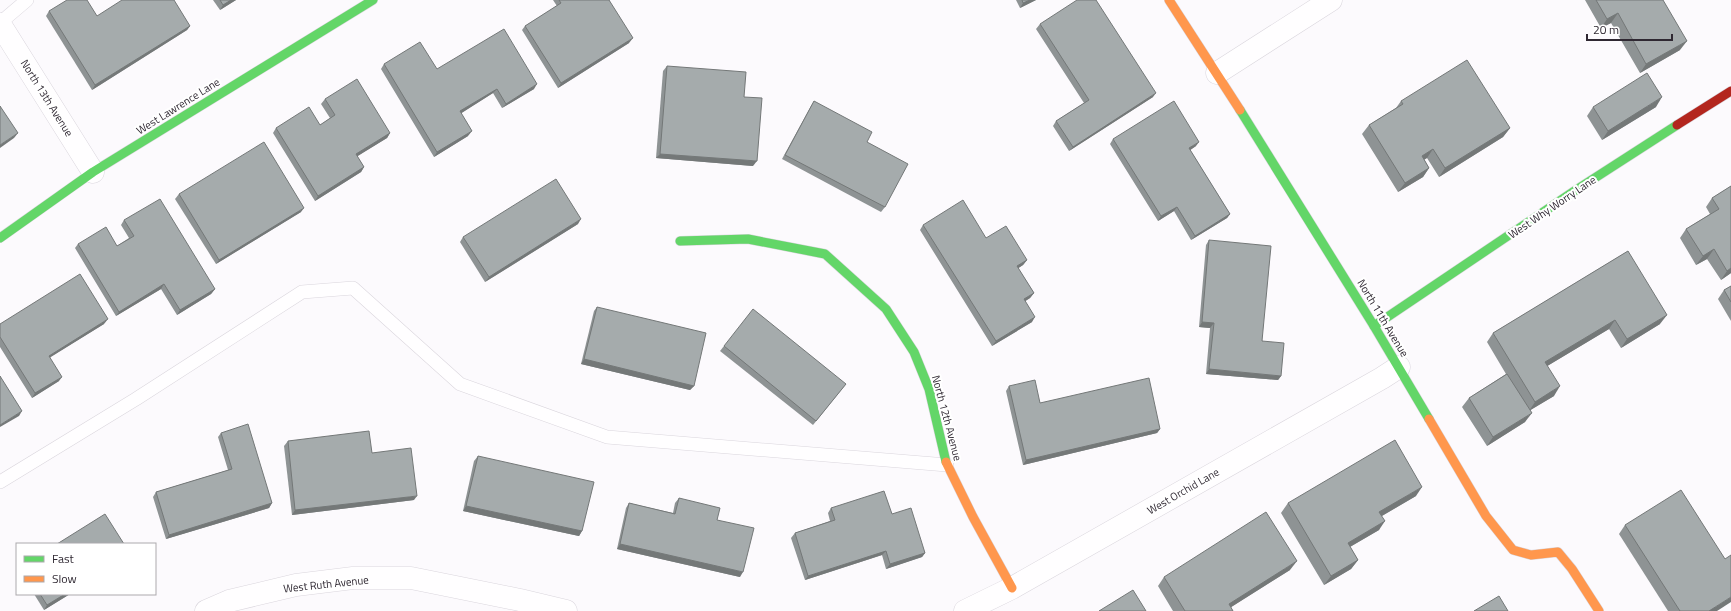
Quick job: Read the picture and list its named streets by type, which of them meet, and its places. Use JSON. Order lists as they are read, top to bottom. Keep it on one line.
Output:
{"streets":{"street":["North 13th Avenue","West Lawrence Lane","West Why Worry Lane","North 11th Avenue","North 12th Avenue","West Orchid Lane","West Ruth Avenue"]},"crossings":[["North 13th Avenue","West Lawrence Lane"],["West Why Worry Lane","North 11th Avenue"],["North 11th Avenue","West Orchid Lane"],["North 12th Avenue","West Orchid Lane"]],"legend":["Fast","Slow"],"scale_bar":"20 m"}
